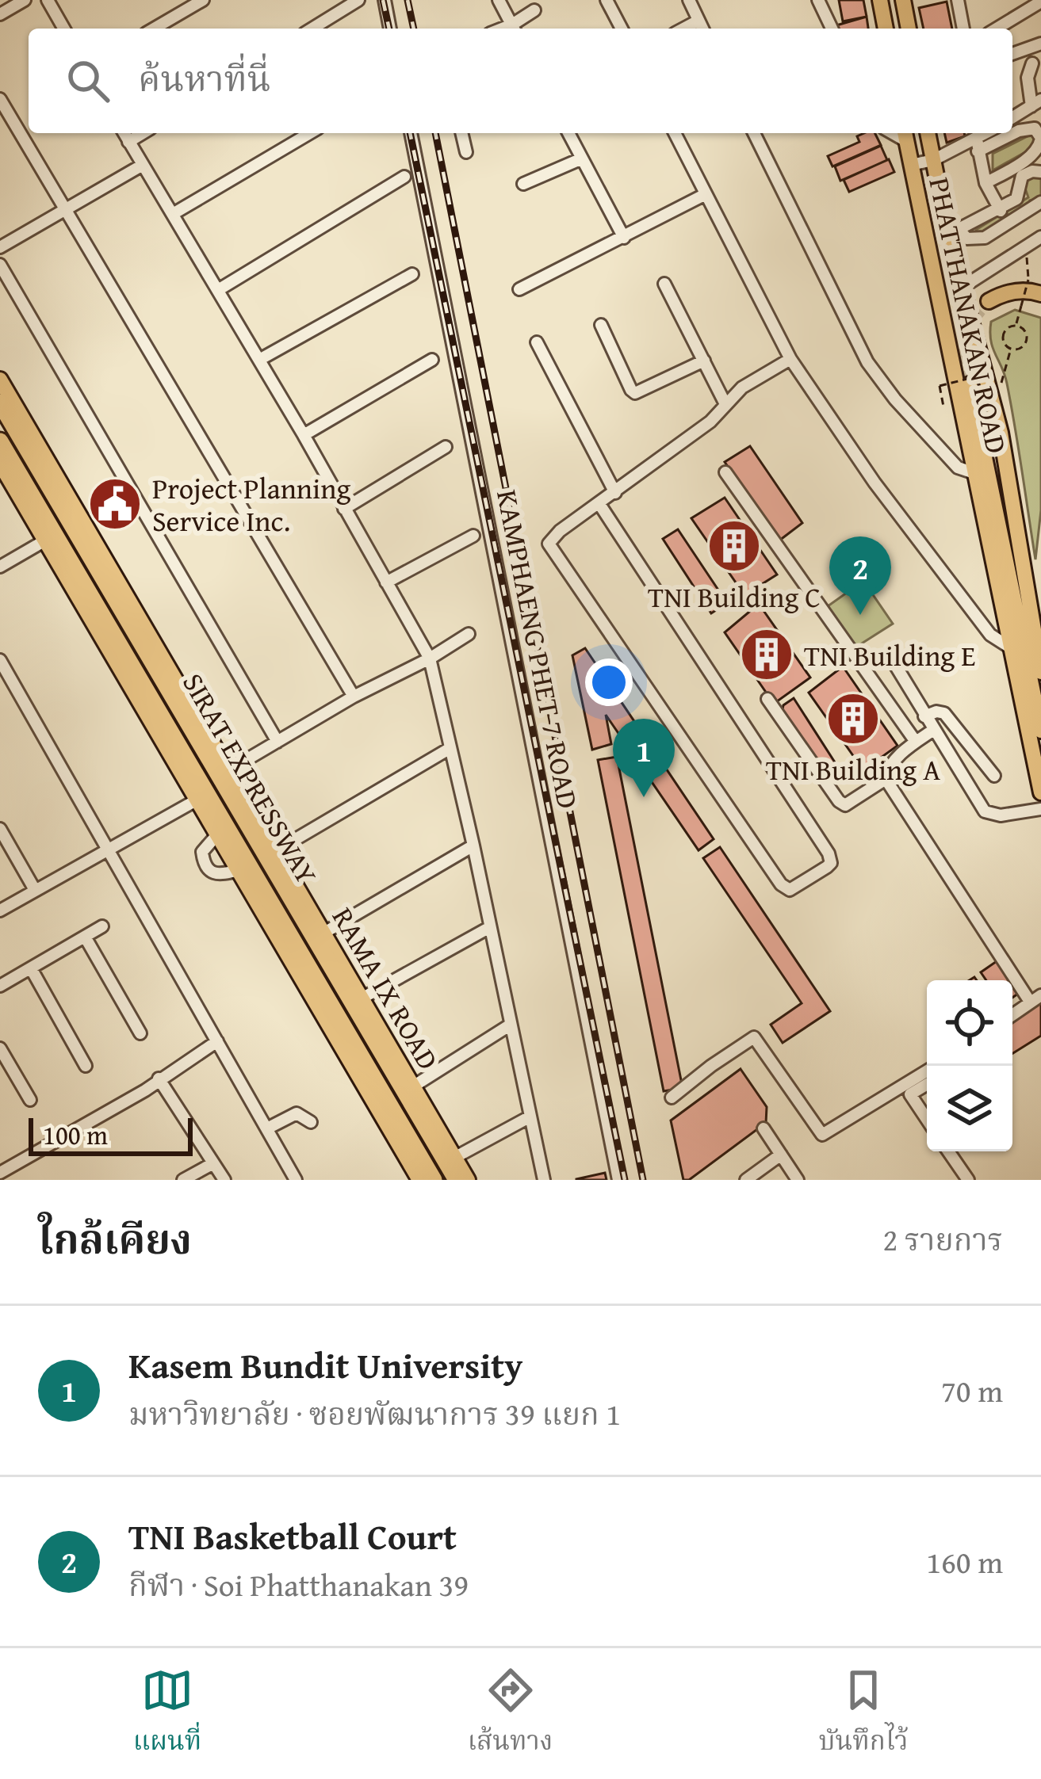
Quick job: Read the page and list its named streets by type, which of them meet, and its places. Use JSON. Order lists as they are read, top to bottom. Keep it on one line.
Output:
{"streets":{"highway":["SIRAT EXPRESSWAY"],"main road":["PHATTHANAKAN ROAD","RAMA IX ROAD"],"street":["KAMPHAENG PHET 7 ROAD"]},"places":{"public building":["Project Planning Service Inc."],"building":["TNI Building C","TNI Building E","TNI Building A"]},"scale_bar":"100 m","page":{"search":"ค้นหาที่นี่","pins":["2","1"],"scale":"100 m","heading":["ใกล้เคียง","2 รายการ"],"list":[{"mark":"1","name":"Kasem Bundit University","note":"มหาวิทยาลัย · ซอยพัฒนาการ 39 แยก 1","value":"70 m"},{"mark":"2","name":"TNI Basketball Court","note":"กีฬา · Soi Phatthanakan 39","value":"160 m"}],"nav":["แผนที่","เส้นทาง","บันทึกไว้"]}}
